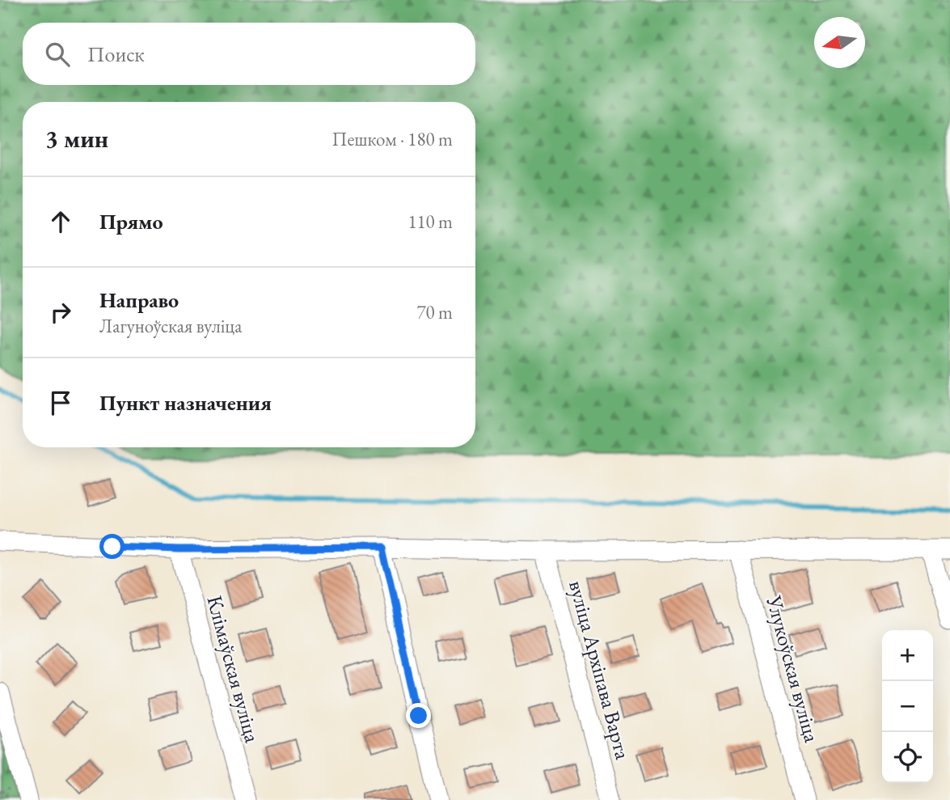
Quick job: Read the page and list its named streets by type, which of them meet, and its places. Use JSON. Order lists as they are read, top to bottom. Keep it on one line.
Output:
{"streets":{"street":["Клімаўская вуліца","Улукоўская вуліца","вуліца Архіпава Варта"]},"north":"left","page":{"search":"Поиск","heading":["3 мин","Пешком · 180 m"],"list":[["Прямо","110 m"],["Направо","Лагуноўская вуліца","70 m"],"Пункт назначения"],"map_buttons":["+","−"]}}
